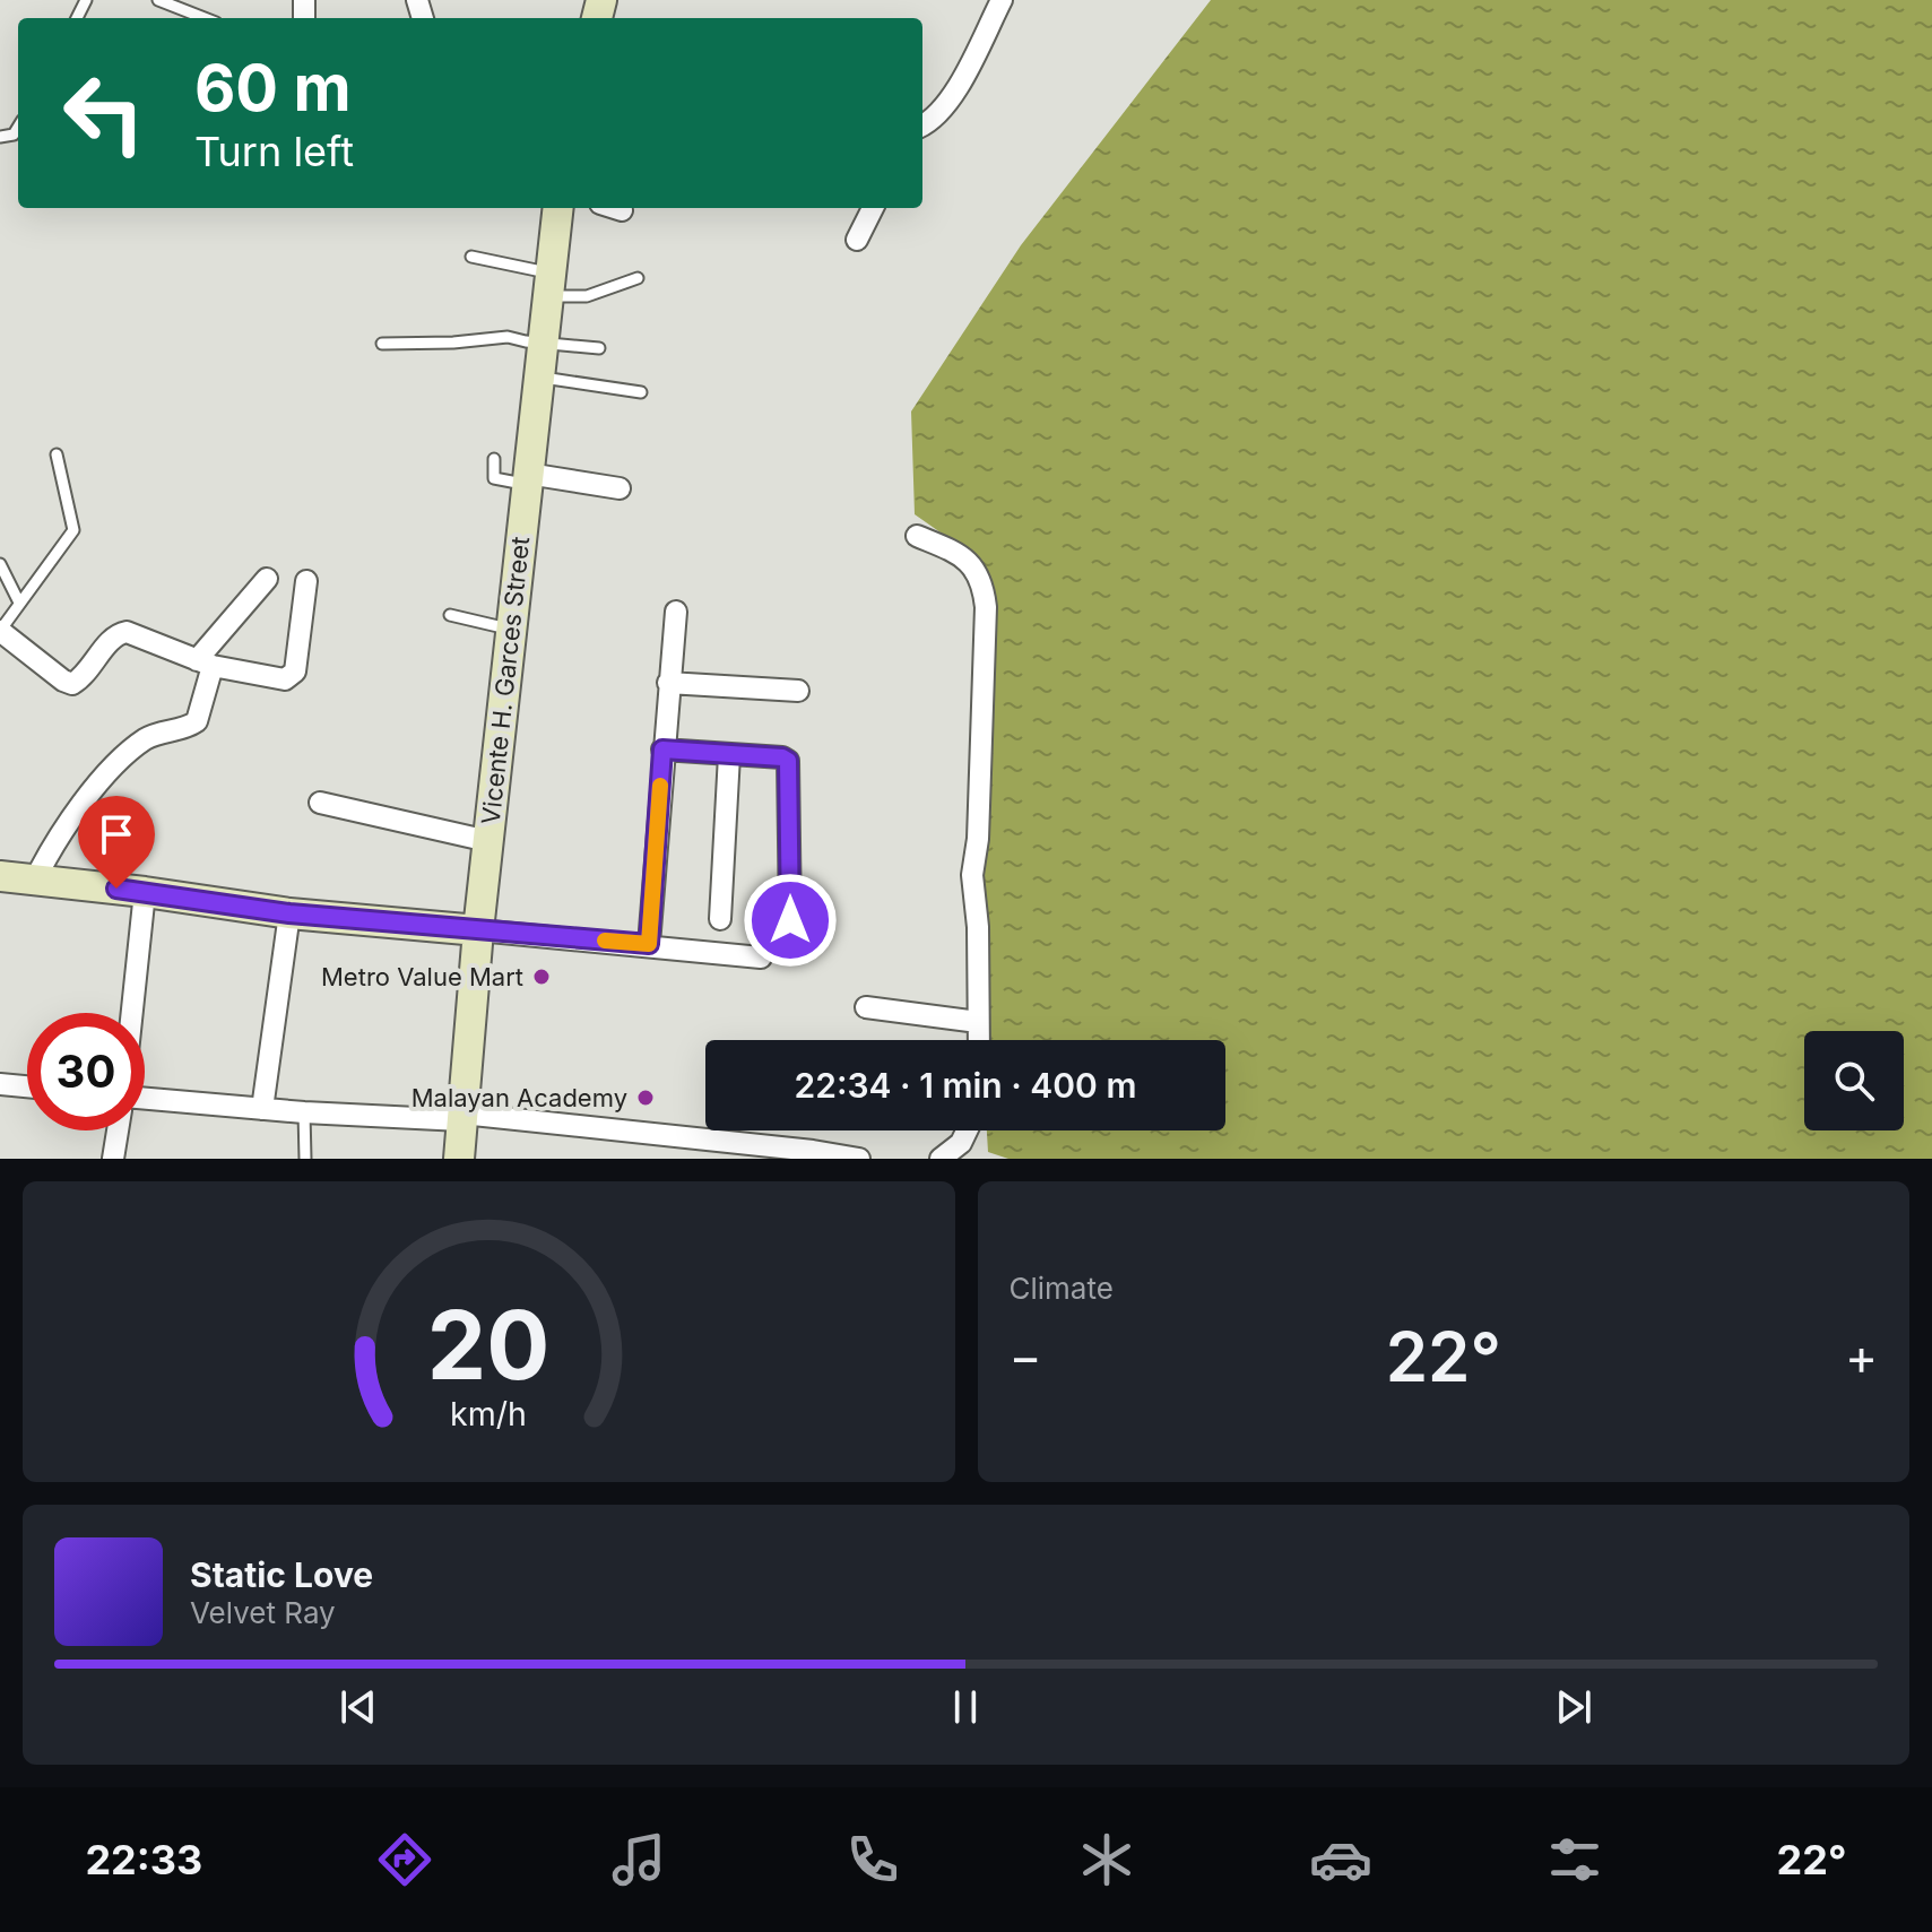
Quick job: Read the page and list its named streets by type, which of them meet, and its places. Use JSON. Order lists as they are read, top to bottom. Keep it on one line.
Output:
{"streets":{"street":["Vicente H. Garces Street"]},"places":["Metro Value Mart","Malayan Academy"],"page":{"turn":["60 m","Turn left"],"limit":"30","trip":"22:34 · 1 min · 400 m","tile":"Climate","heat":["−","22°","+"],"song":["Static Love","Velvet Ray"],"tabs":["22:33","22°"],"gauge":["20","km/h"]}}
